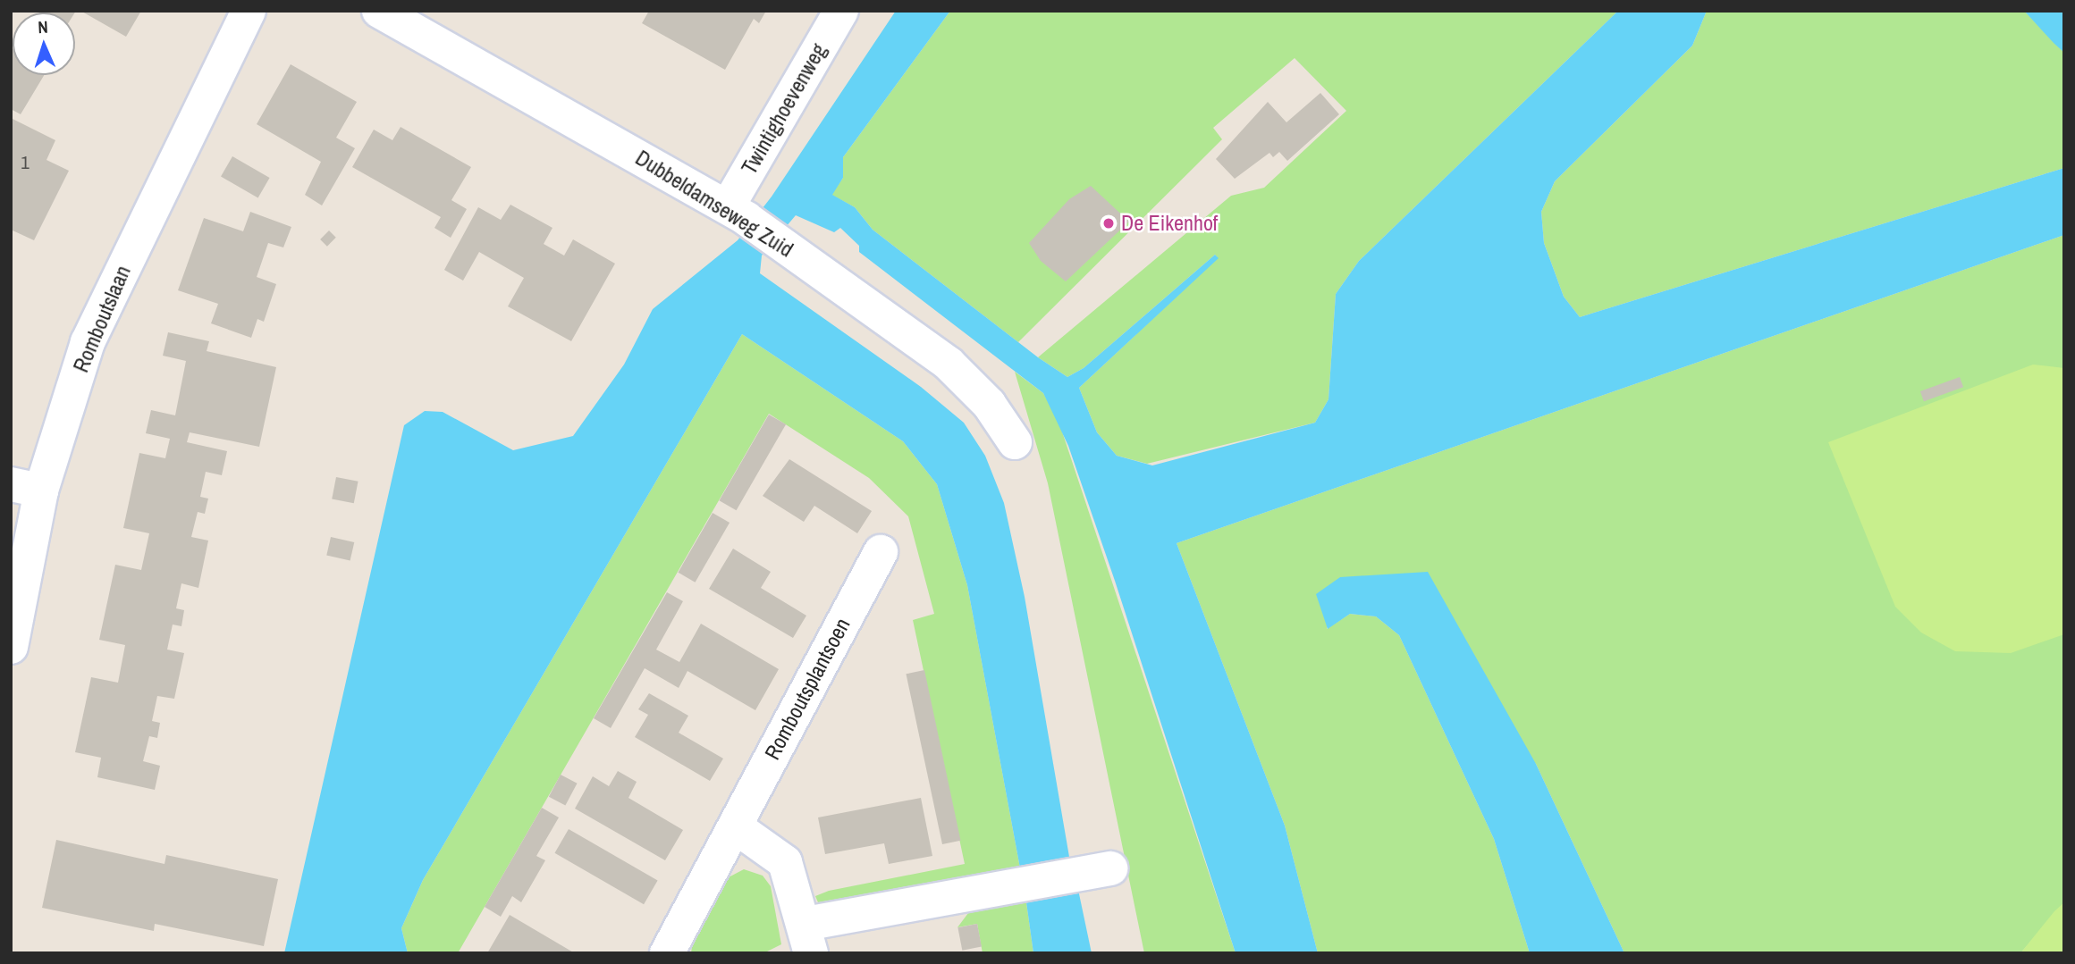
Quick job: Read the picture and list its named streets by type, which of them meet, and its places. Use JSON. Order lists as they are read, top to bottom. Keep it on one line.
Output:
{"streets":{"street":["Twintighoevenweg","Dubbeldamseweg Zuid","Romboutslaan","Romboutsplantsoen"]},"crossings":[["Twintighoevenweg","Dubbeldamseweg Zuid"]],"places":["De Eikenhof"],"house_numbers":["1"],"north":"top"}
